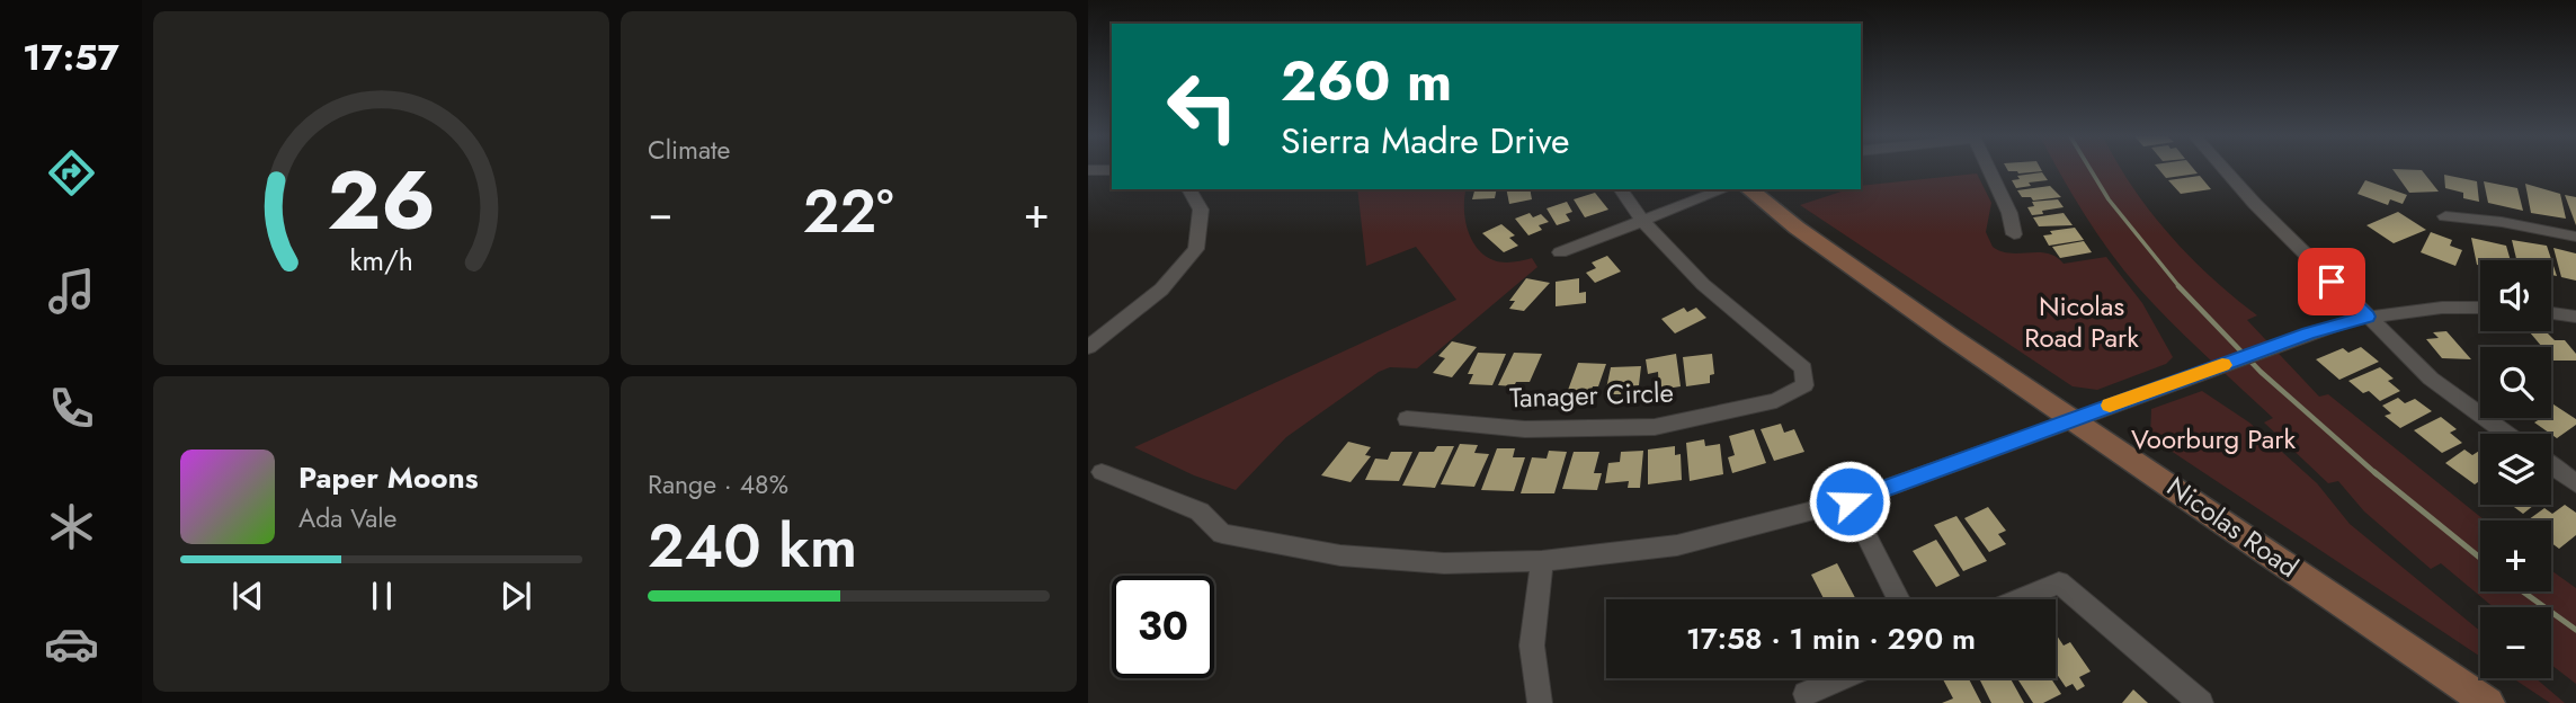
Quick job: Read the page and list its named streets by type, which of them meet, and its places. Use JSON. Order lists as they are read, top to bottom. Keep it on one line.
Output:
{"streets":{"main road":["Nicolas Road"],"street":["Tanager Circle"]},"parks":["Nicolas Road Park","Voorburg Park"],"page":{"tabs":"17:57","tile":["Climate",["Range · 48%","240 km"]],"turn":["260 m","Sierra Madre Drive"],"heat":["−","22°","+"],"map_buttons":["+","−"],"song":["Paper Moons","Ada Vale"],"limit":"30","trip":"17:58 · 1 min · 290 m","gauge":["26","km/h"]}}
